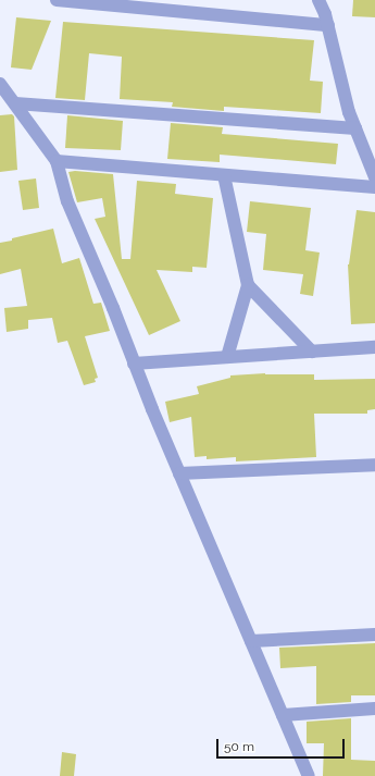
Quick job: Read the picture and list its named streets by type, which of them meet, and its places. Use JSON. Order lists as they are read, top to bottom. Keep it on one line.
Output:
{"scale_bar":"50 m"}
